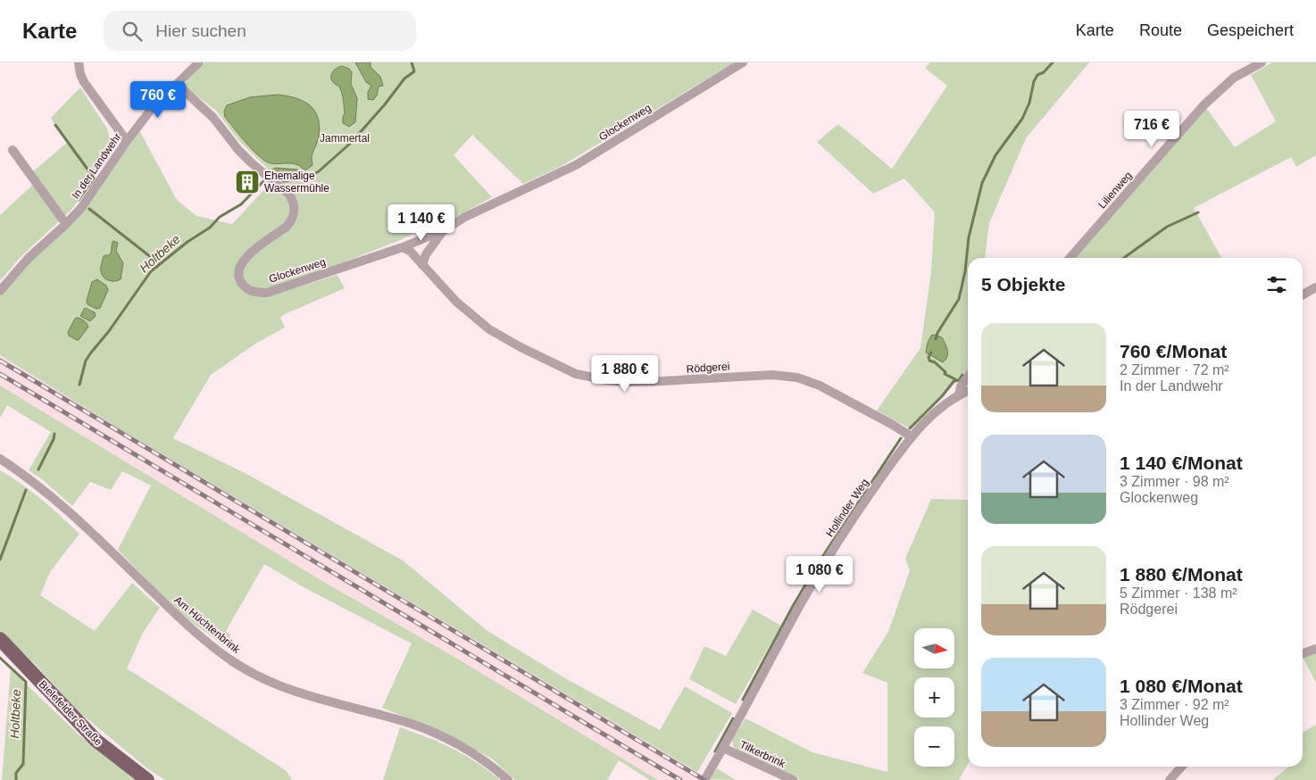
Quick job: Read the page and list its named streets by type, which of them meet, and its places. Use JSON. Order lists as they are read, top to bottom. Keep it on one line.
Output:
{"streets":{"main road":["Bielefelder Straße"],"street":["Glockenweg","In der Landwehr","Lilienweg","Rödgerei","Hollinder Weg","Am Hüchtenbrink","Tilkerbrink"]},"crossings":[["Glockenweg","In der Landwehr"],["Glockenweg","Rödgerei"],["Rödgerei","Hollinder Weg"],["Hollinder Weg","Tilkerbrink"]],"water":["Holtbeke"],"parks":["Jammertal"],"places":{"building":["Ehemalige Wassermühle"]},"north":"right","page":{"header":"Karte","search":"Hier suchen","nav":["Karte","Route","Gespeichert"],"price":["760 €","716 €","1 140 €","1 880 €","1 080 €"],"heading":"5 Objekte","list":[{"name":"760 €/Monat","note":"2 Zimmer · 72 m² · In der Landwehr"},{"name":"1 140 €/Monat","note":"3 Zimmer · 98 m² · Glockenweg"},{"name":"1 880 €/Monat","note":"5 Zimmer · 138 m² · Rödgerei"},{"name":"1 080 €/Monat","note":"3 Zimmer · 92 m² · Hollinder Weg"}],"map_buttons":["+","−"]}}
